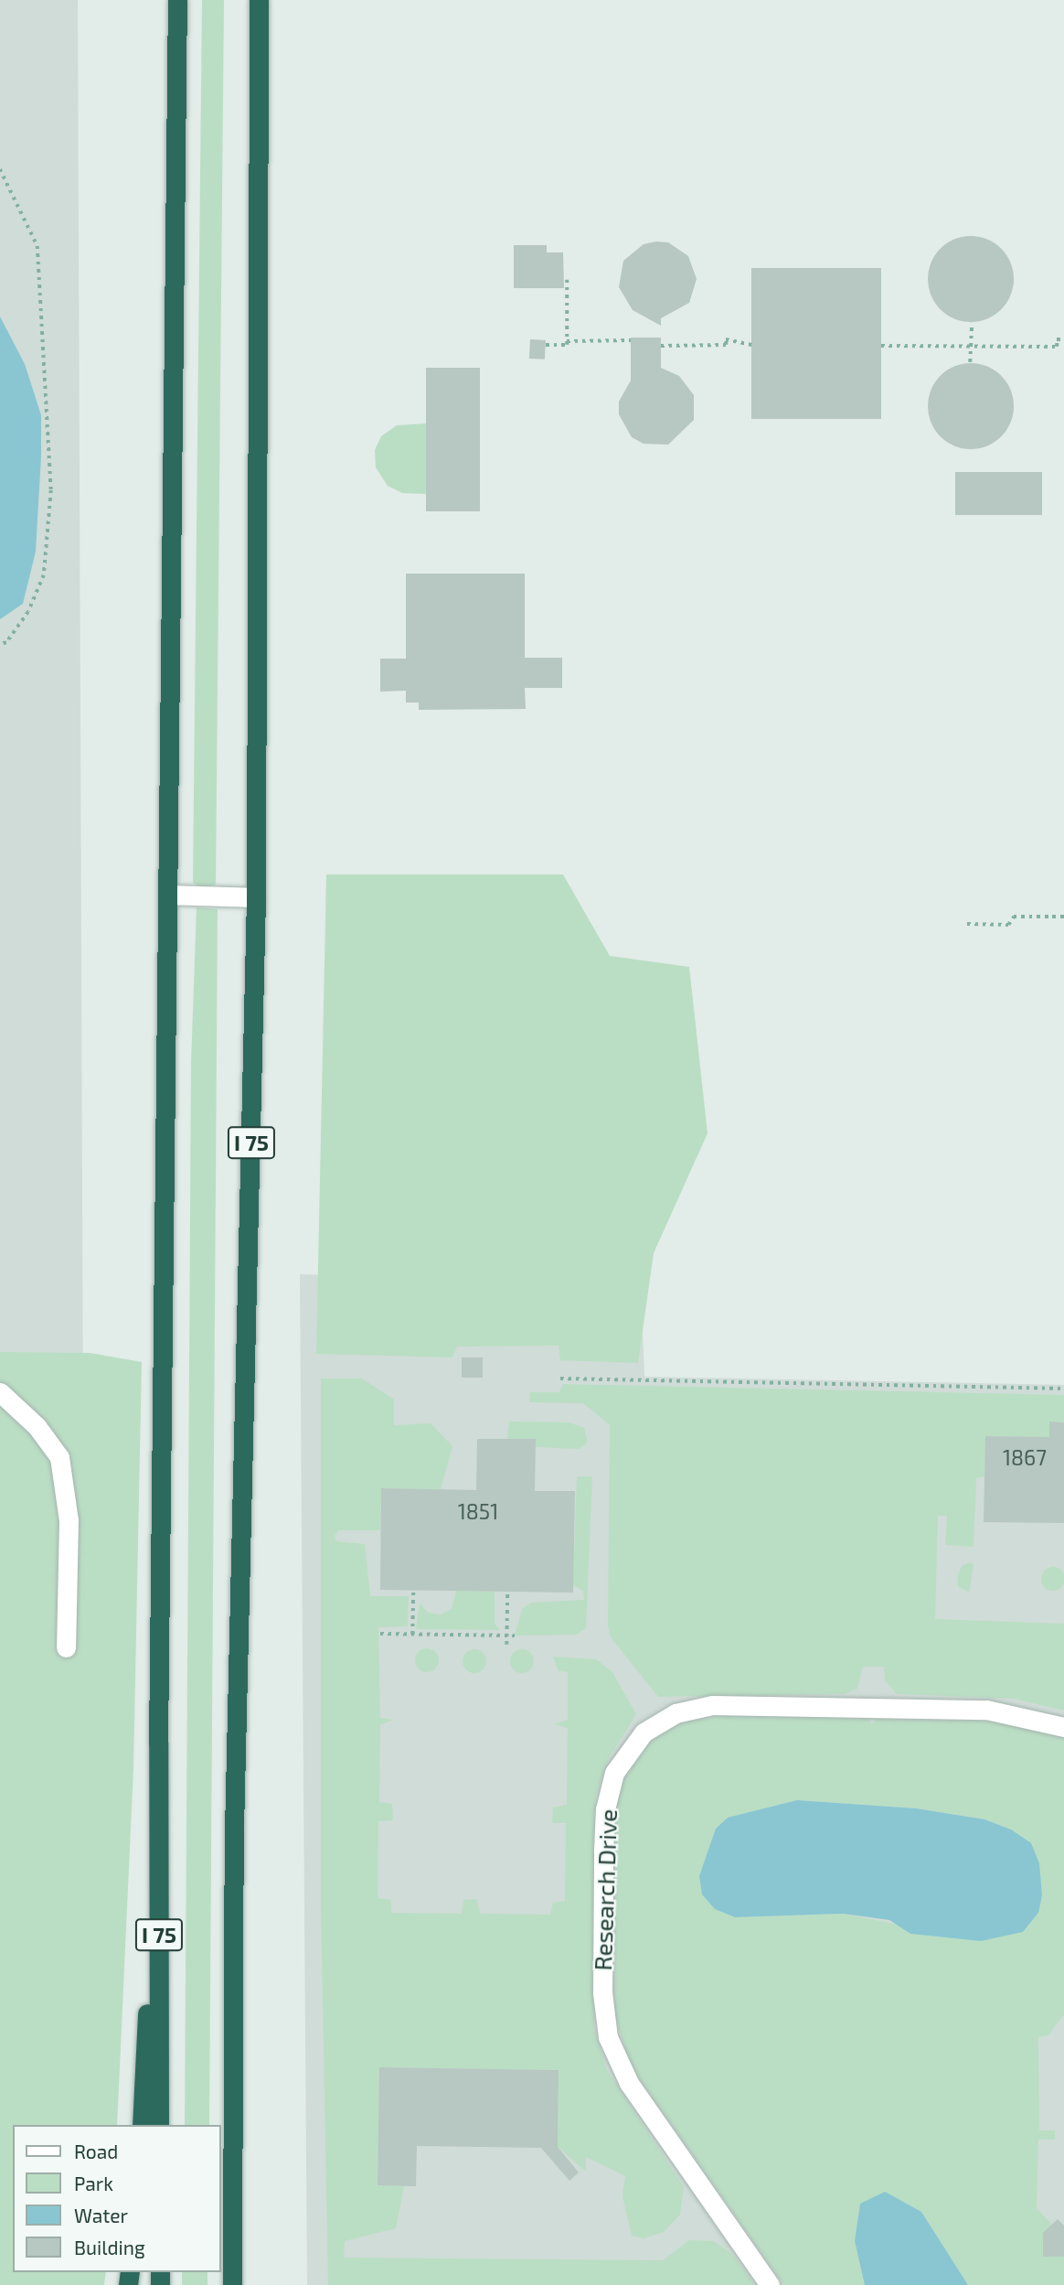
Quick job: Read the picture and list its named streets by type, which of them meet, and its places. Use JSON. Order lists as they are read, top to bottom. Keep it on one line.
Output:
{"streets":{"highway":["I 75"],"street":["Research Drive"]},"house_numbers":["1867","1851"],"legend":["Road","Park","Water","Building"]}
